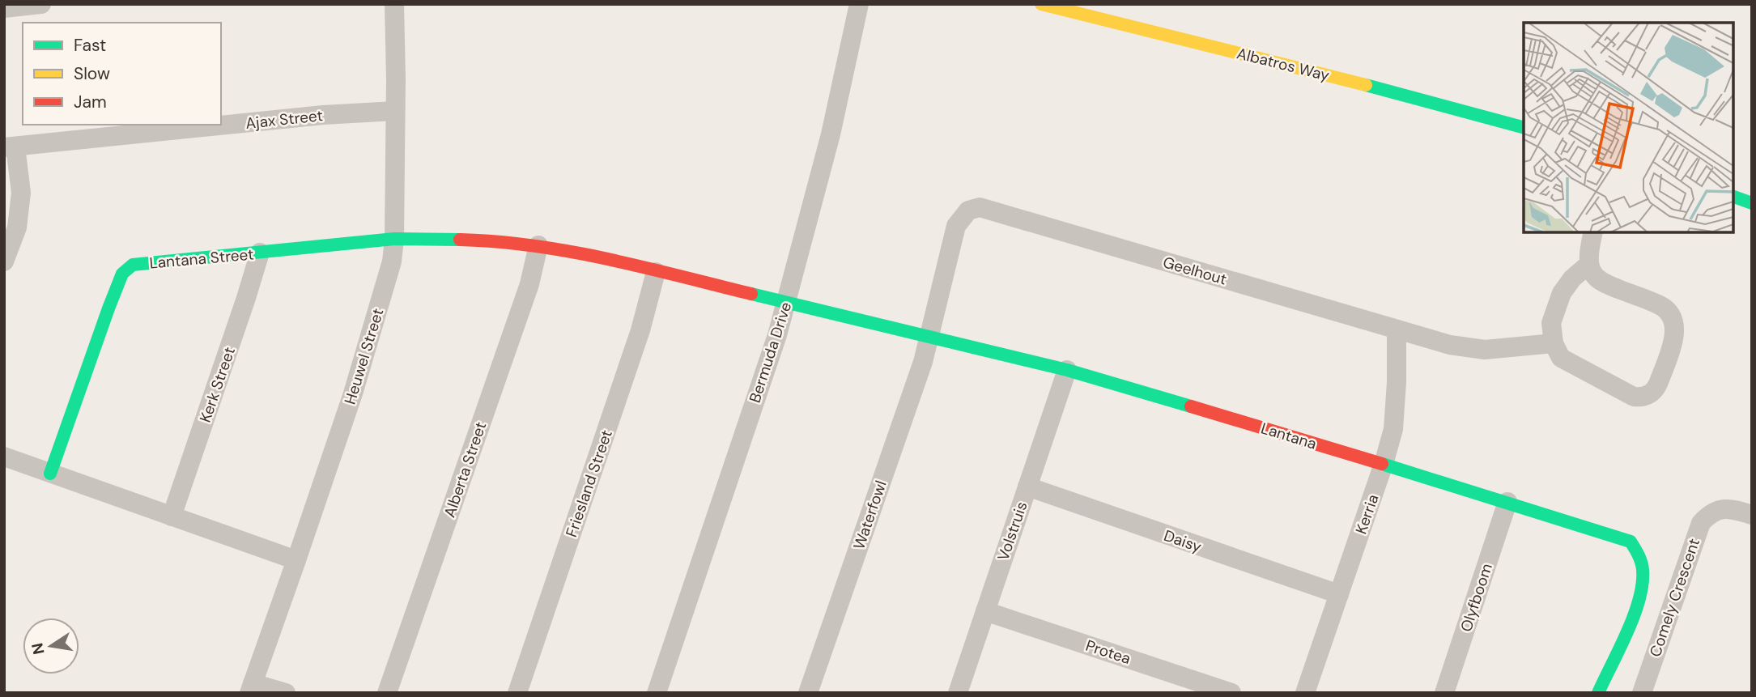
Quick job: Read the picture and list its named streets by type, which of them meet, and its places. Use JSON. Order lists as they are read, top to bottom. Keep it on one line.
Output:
{"streets":{"street":["Albatros Way","Ajax Street","Lantana Street","Geelhout","Bermuda Drive","Heuwel Street","Kerk Street","Lantana","Alberta Street","Friesland Street","Kerria","Waterfowl","Volstruis","Daisy","Olyfboom","Comely Crescent","Protea"]},"crossings":[["Ajax Street","Heuwel Street"],["Lantana Street","Heuwel Street"],["Lantana Street","Kerk Street"],["Lantana Street","Lantana"],["Lantana Street","Alberta Street"],["Lantana Street","Friesland Street"],["Geelhout","Lantana"],["Geelhout","Kerria"],["Geelhout","Waterfowl"],["Bermuda Drive","Lantana"],["Lantana","Friesland Street"],["Lantana","Kerria"],["Lantana","Waterfowl"],["Lantana","Volstruis"],["Lantana","Olyfboom"],["Kerria","Daisy"],["Volstruis","Daisy"],["Volstruis","Protea"]],"legend":["Fast","Slow","Jam"],"north":"left"}
